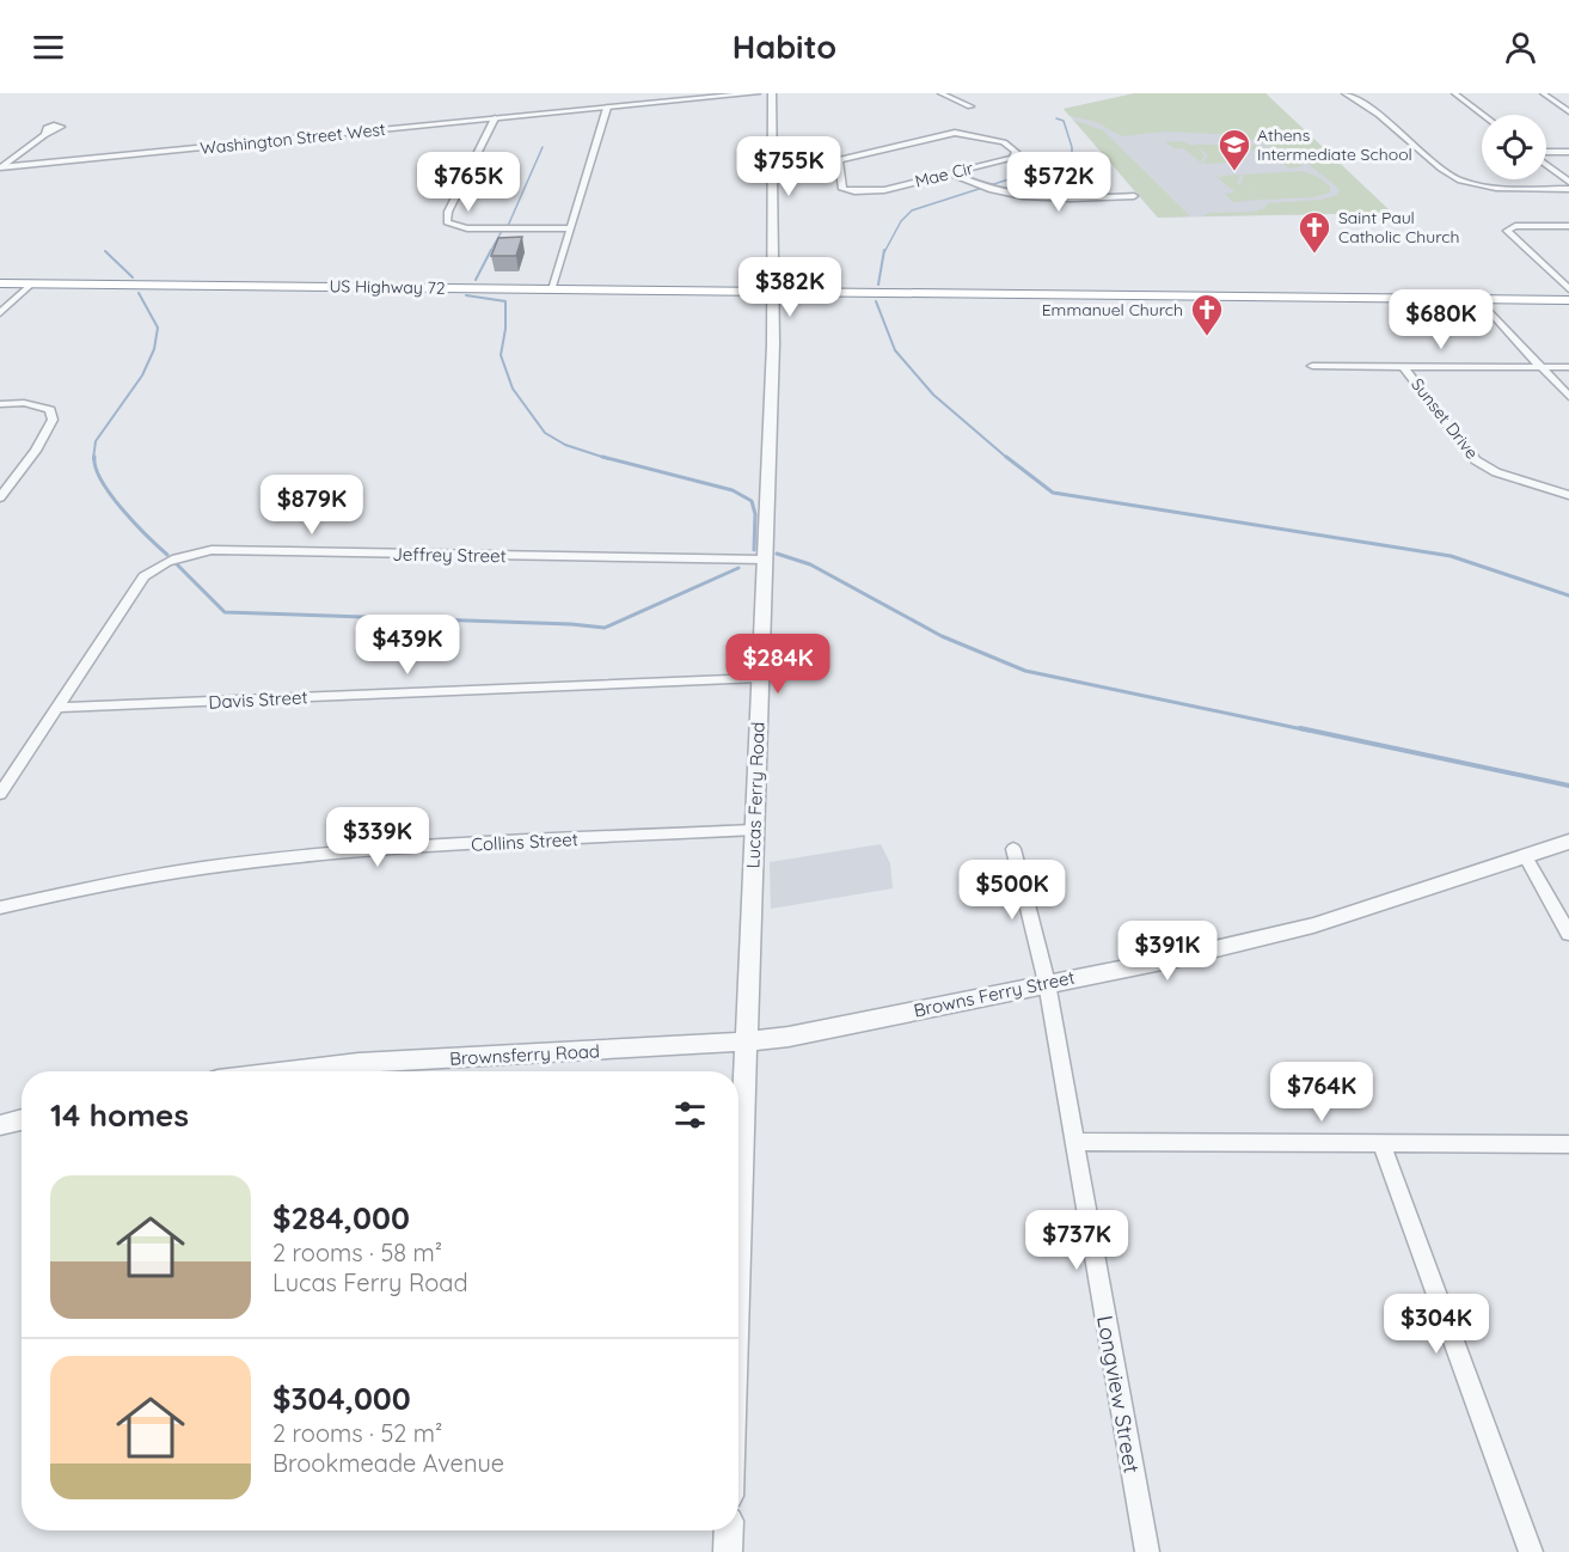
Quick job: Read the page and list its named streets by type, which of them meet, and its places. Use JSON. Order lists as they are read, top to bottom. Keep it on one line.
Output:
{"streets":{"highway":["US Highway 72"],"street":["Washington Street West","Mae Cir","Sunset Drive","Jeffrey Street","Davis Street","Lucas Ferry Road","Collins Street","Browns Ferry Street","Brownsferry Road","Longview Street"]},"crossings":[["Mae Cir","Lucas Ferry Road"],["US Highway 72","Lucas Ferry Road"],["Jeffrey Street","Davis Street"],["Jeffrey Street","Lucas Ferry Road"],["Davis Street","Lucas Ferry Road"],["Lucas Ferry Road","Collins Street"],["Lucas Ferry Road","Browns Ferry Street"],["Lucas Ferry Road","Brownsferry Road"],["Browns Ferry Street","Brownsferry Road"],["Browns Ferry Street","Longview Street"]],"places":{"school or university":["Athens Intermediate School"],"church":["Saint Paul Catholic Church","Emmanuel Church"]},"page":{"header":"Habito","price":["$755K","$765K","$572K","$382K","$680K","$879K","$439K","$284K","$339K","$500K","$391K","$764K","$737K","$304K"],"heading":"14 homes","list":[{"name":"$284,000","note":"2 rooms · 58 m² · Lucas Ferry Road"},{"name":"$304,000","note":"2 rooms · 52 m² · Brookmeade Avenue"}]}}
